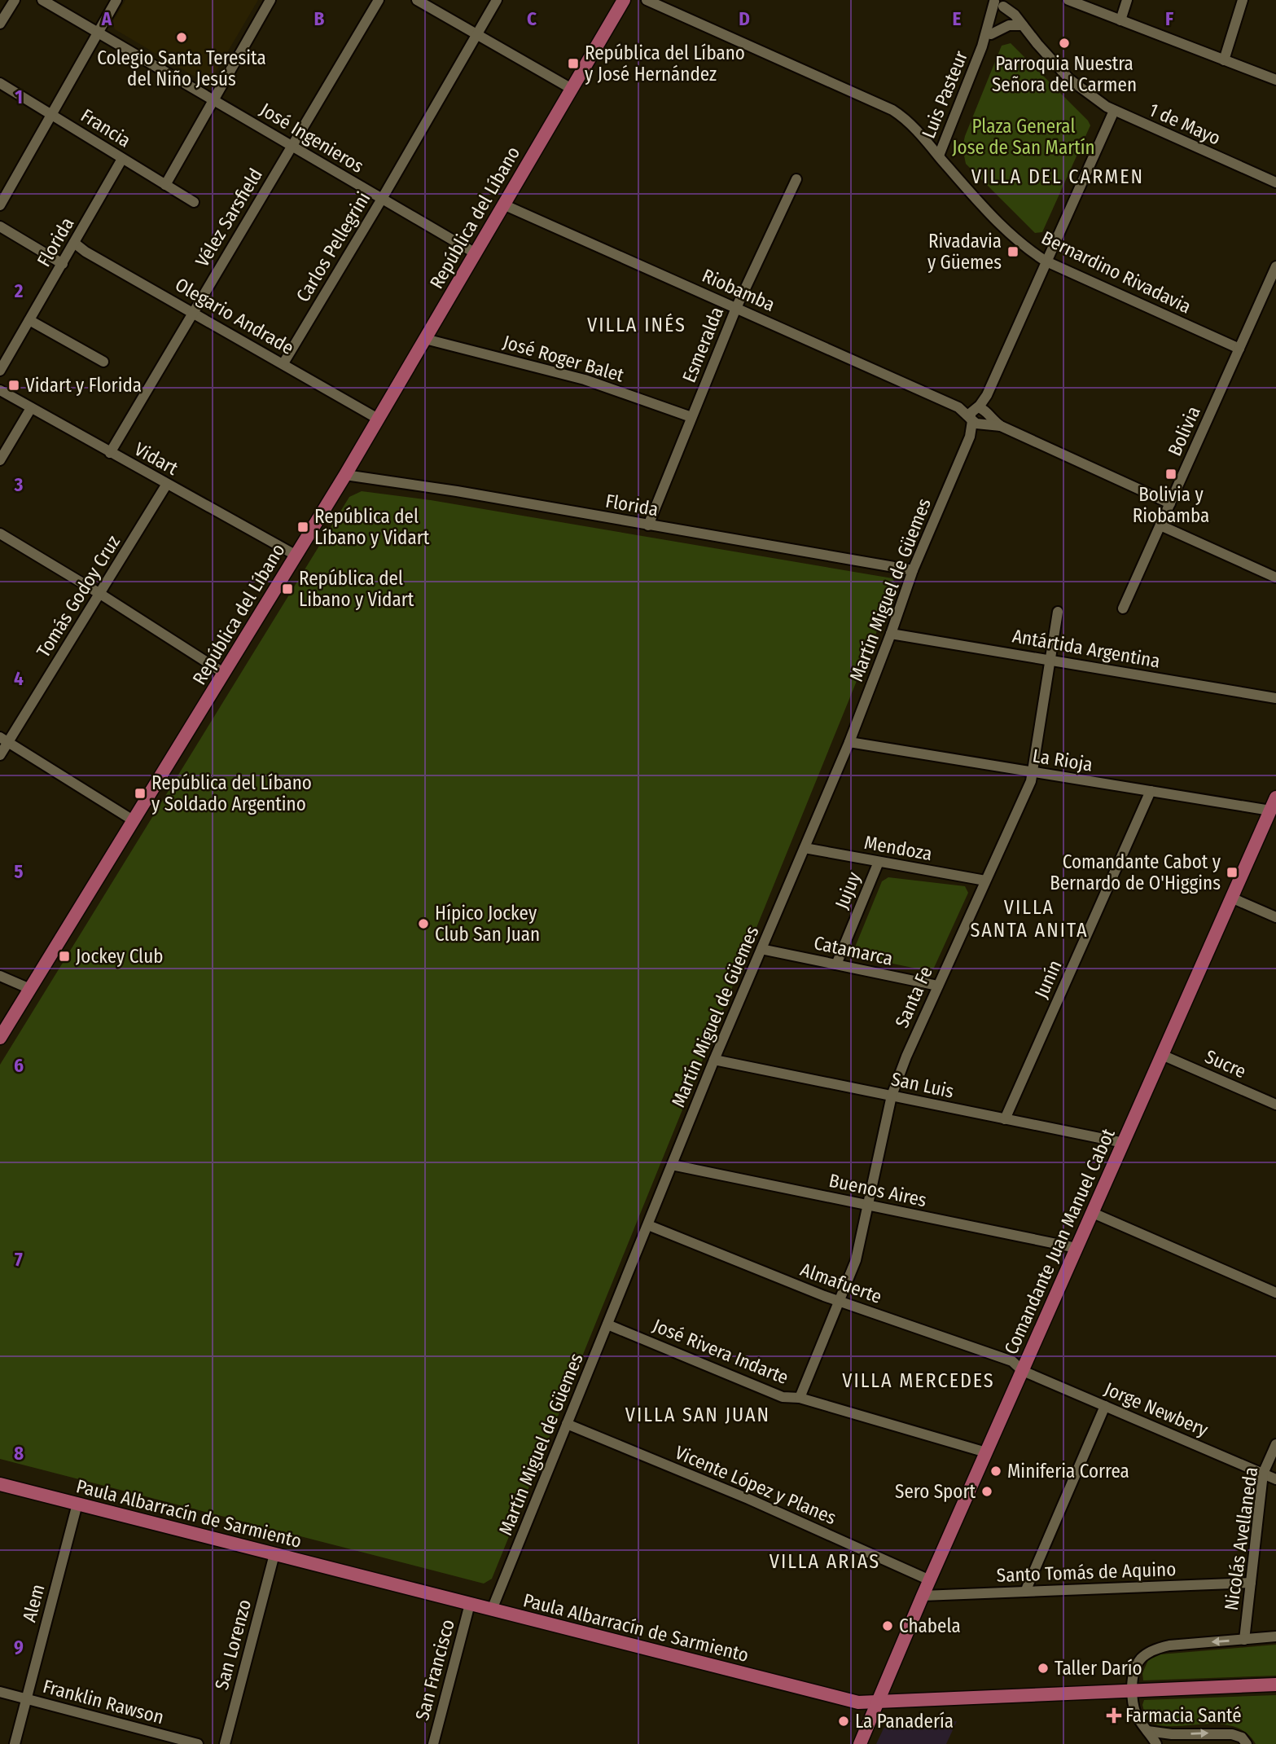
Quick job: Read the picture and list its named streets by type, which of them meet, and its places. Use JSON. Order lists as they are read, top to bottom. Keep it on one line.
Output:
{"streets":{"main road":["República del Líbano","Comandante Juan Manuel Cabot","Paula Albarracín de Sarmiento"],"street":["Luis Pasteur","1 de Mayo","Francia","José Ingenieros","Vélez Sarsfield","Florida","Carlos Pellegrini","Bernardino Rivadavia","Riobamba","Olegario Andrade","Esmeralda","José Roger Balet","Bolivia","Vidart","Martín Miguel de Güemes","Tomás Godoy Cruz","Antártida Argentina","La Rioja","Mendoza","Jujuy","Catamarca","Junín","Santa Fe","Sucre","San Luis","Buenos Aires","Almafuerte","José Rivera Indarte","Jorge Newbery","Vicente López y Planes","Nicolás Avellaneda","Santo Tomás de Aquino","Alem","San Lorenzo","San Francisco","Franklin Rawson"]},"crossings":[["Luis Pasteur","1 de Mayo"],["Luis Pasteur","Bernardino Rivadavia"],["1 de Mayo","Martín Miguel de Güemes"],["Francia","Florida"],["José Ingenieros","Vélez Sarsfield"],["José Ingenieros","República del Líbano"],["José Ingenieros","Carlos Pellegrini"],["Vélez Sarsfield","Olegario Andrade"],["Vélez Sarsfield","Vidart"],["República del Líbano","Florida"],["República del Líbano","Riobamba"],["República del Líbano","Olegario Andrade"],["República del Líbano","José Roger Balet"],["República del Líbano","Vidart"],["Florida","Olegario Andrade"],["Florida","Esmeralda"],["Florida","Martín Miguel de Güemes"],["Carlos Pellegrini","Olegario Andrade"],["Bernardino Rivadavia","Bolivia"],["Bernardino Rivadavia","Martín Miguel de Güemes"],["Riobamba","Esmeralda"],["Riobamba","Bolivia"],["Riobamba","Martín Miguel de Güemes"],["Esmeralda","José Roger Balet"],["Vidart","Tomás Godoy Cruz"],["Martín Miguel de Güemes","Antártida Argentina"],["Martín Miguel de Güemes","La Rioja"],["Martín Miguel de Güemes","Mendoza"],["Martín Miguel de Güemes","Catamarca"],["Martín Miguel de Güemes","San Luis"],["Martín Miguel de Güemes","Buenos Aires"],["Martín Miguel de Güemes","Almafuerte"],["Martín Miguel de Güemes","José Rivera Indarte"],["Martín Miguel de Güemes","Vicente López y Planes"],["Martín Miguel de Güemes","Paula Albarracín de Sarmiento"],["Antártida Argentina","Santa Fe"],["La Rioja","Junín"],["La Rioja","Santa Fe"],["La Rioja","Comandante Juan Manuel Cabot"],["Mendoza","Jujuy"],["Mendoza","Santa Fe"],["Jujuy","Catamarca"],["Catamarca","Santa Fe"],["Junín","San Luis"],["Santa Fe","San Luis"],["Santa Fe","Buenos Aires"],["Santa Fe","Almafuerte"],["Santa Fe","José Rivera Indarte"],["Sucre","Comandante Juan Manuel Cabot"],["San Luis","Comandante Juan Manuel Cabot"],["Buenos Aires","Comandante Juan Manuel Cabot"],["Comandante Juan Manuel Cabot","Almafuerte"],["Comandante Juan Manuel Cabot","José Rivera Indarte"],["Comandante Juan Manuel Cabot","Jorge Newbery"],["Comandante Juan Manuel Cabot","Vicente López y Planes"],["Comandante Juan Manuel Cabot","Paula Albarracín de Sarmiento"],["Comandante Juan Manuel Cabot","Santo Tomás de Aquino"],["Almafuerte","Jorge Newbery"],["Jorge Newbery","Nicolás Avellaneda"],["Paula Albarracín de Sarmiento","Alem"],["Paula Albarracín de Sarmiento","San Lorenzo"],["Paula Albarracín de Sarmiento","San Francisco"],["Nicolás Avellaneda","Santo Tomás de Aquino"],["Alem","Franklin Rawson"]],"districts":["VILLA DEL CARMEN","VILLA INÉS","VILLA SANTA ANITA","VILLA MERCEDES","VILLA SAN JUAN","VILLA ARIAS"],"parks":["Plaza General Jose de San Martín"],"places":{"other":["Colegio Santa Teresita del Niño Jesús","Parroquia Nuestra Señora del Carmen","Hípico Jockey Club San Juan","Miniferia Correa","Sero Sport","Chabela","Taller Darío","La Panadería"],"transit":["República del Líbano y José Hernández","Rivadavia y Güemes","Vidart y Florida","Bolivia y Riobamba","República del Líbano y Vidart","República del Libano y Vidart","República del Líbano y Soldado Argentino","Comandante Cabot y Bernardo de O'Higgins","Jockey Club"],"health":["Farmacia Santé"]},"grid":{"columns":["A","B","C","D","E","F"],"rows":["1","2","3","4","5","6","7","8","9"]}}
